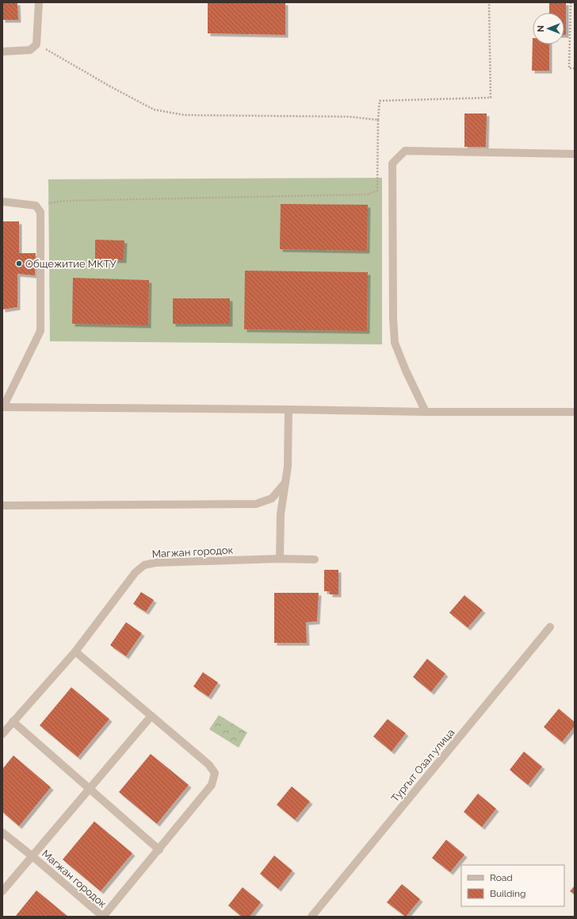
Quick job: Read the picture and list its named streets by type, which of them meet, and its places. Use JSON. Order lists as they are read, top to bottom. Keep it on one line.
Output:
{"streets":{"street":["Магжан городок","Тургыт Озал улица"]},"places":["Общежитие МКТУ"],"legend":["Road","Building"],"north":"left"}
